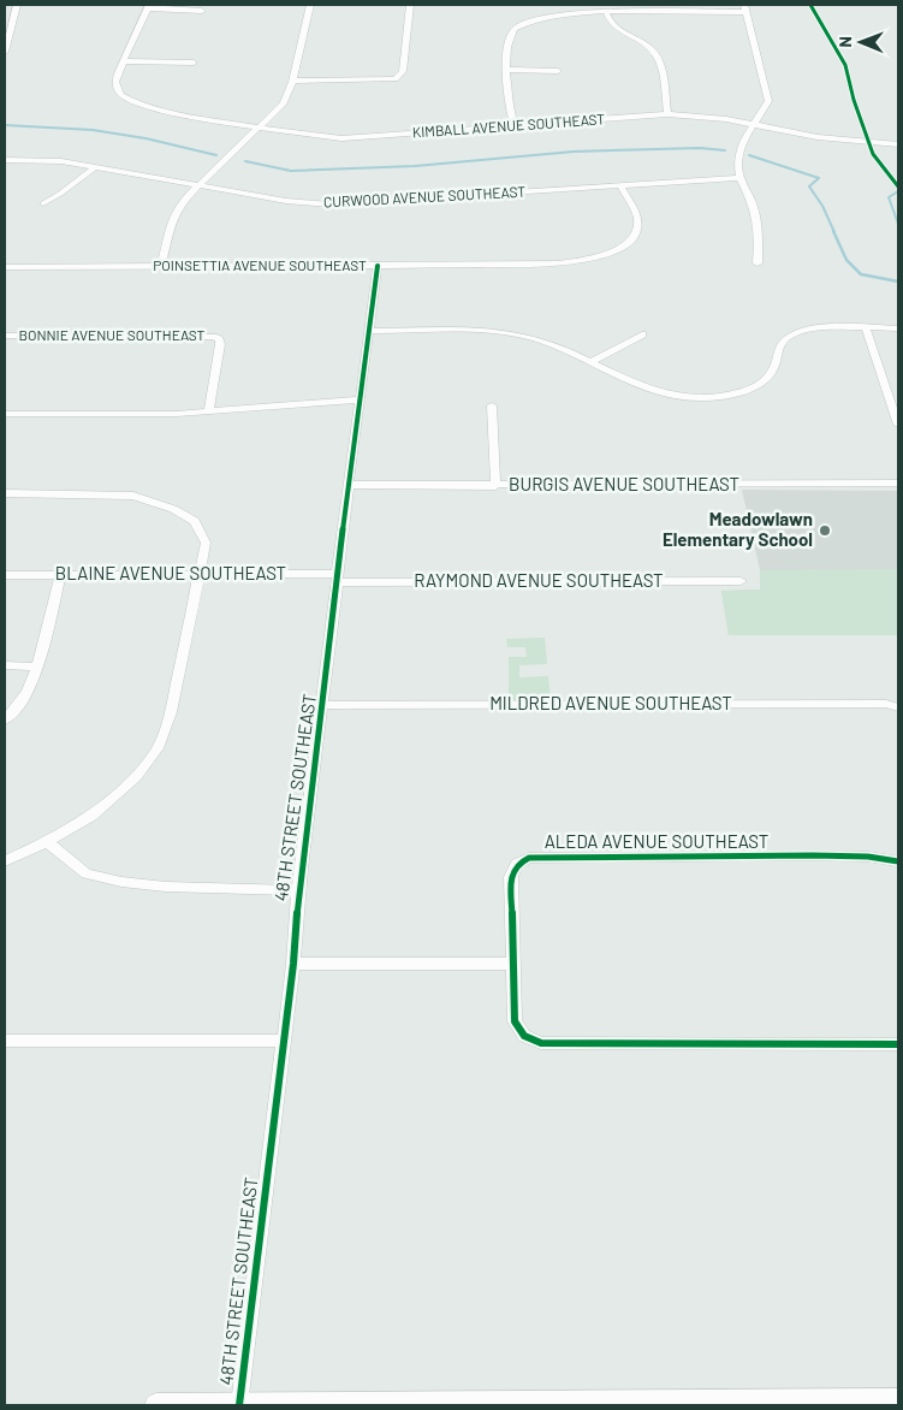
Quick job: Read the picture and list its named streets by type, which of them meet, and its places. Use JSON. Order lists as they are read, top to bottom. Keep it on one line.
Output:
{"streets":{"street":["KIMBALL AVENUE SOUTHEAST","CURWOOD AVENUE SOUTHEAST","POINSETTIA AVENUE SOUTHEAST","BONNIE AVENUE SOUTHEAST","BURGIS AVENUE SOUTHEAST","BLAINE AVENUE SOUTHEAST","RAYMOND AVENUE SOUTHEAST","MILDRED AVENUE SOUTHEAST","48TH STREET SOUTHEAST","ALEDA AVENUE SOUTHEAST"]},"crossings":[["CURWOOD AVENUE SOUTHEAST","POINSETTIA AVENUE SOUTHEAST"],["POINSETTIA AVENUE SOUTHEAST","48TH STREET SOUTHEAST"],["BURGIS AVENUE SOUTHEAST","48TH STREET SOUTHEAST"],["BLAINE AVENUE SOUTHEAST","RAYMOND AVENUE SOUTHEAST"],["BLAINE AVENUE SOUTHEAST","48TH STREET SOUTHEAST"],["RAYMOND AVENUE SOUTHEAST","48TH STREET SOUTHEAST"],["MILDRED AVENUE SOUTHEAST","48TH STREET SOUTHEAST"]],"places":["Meadowlawn Elementary School"],"north":"left"}
